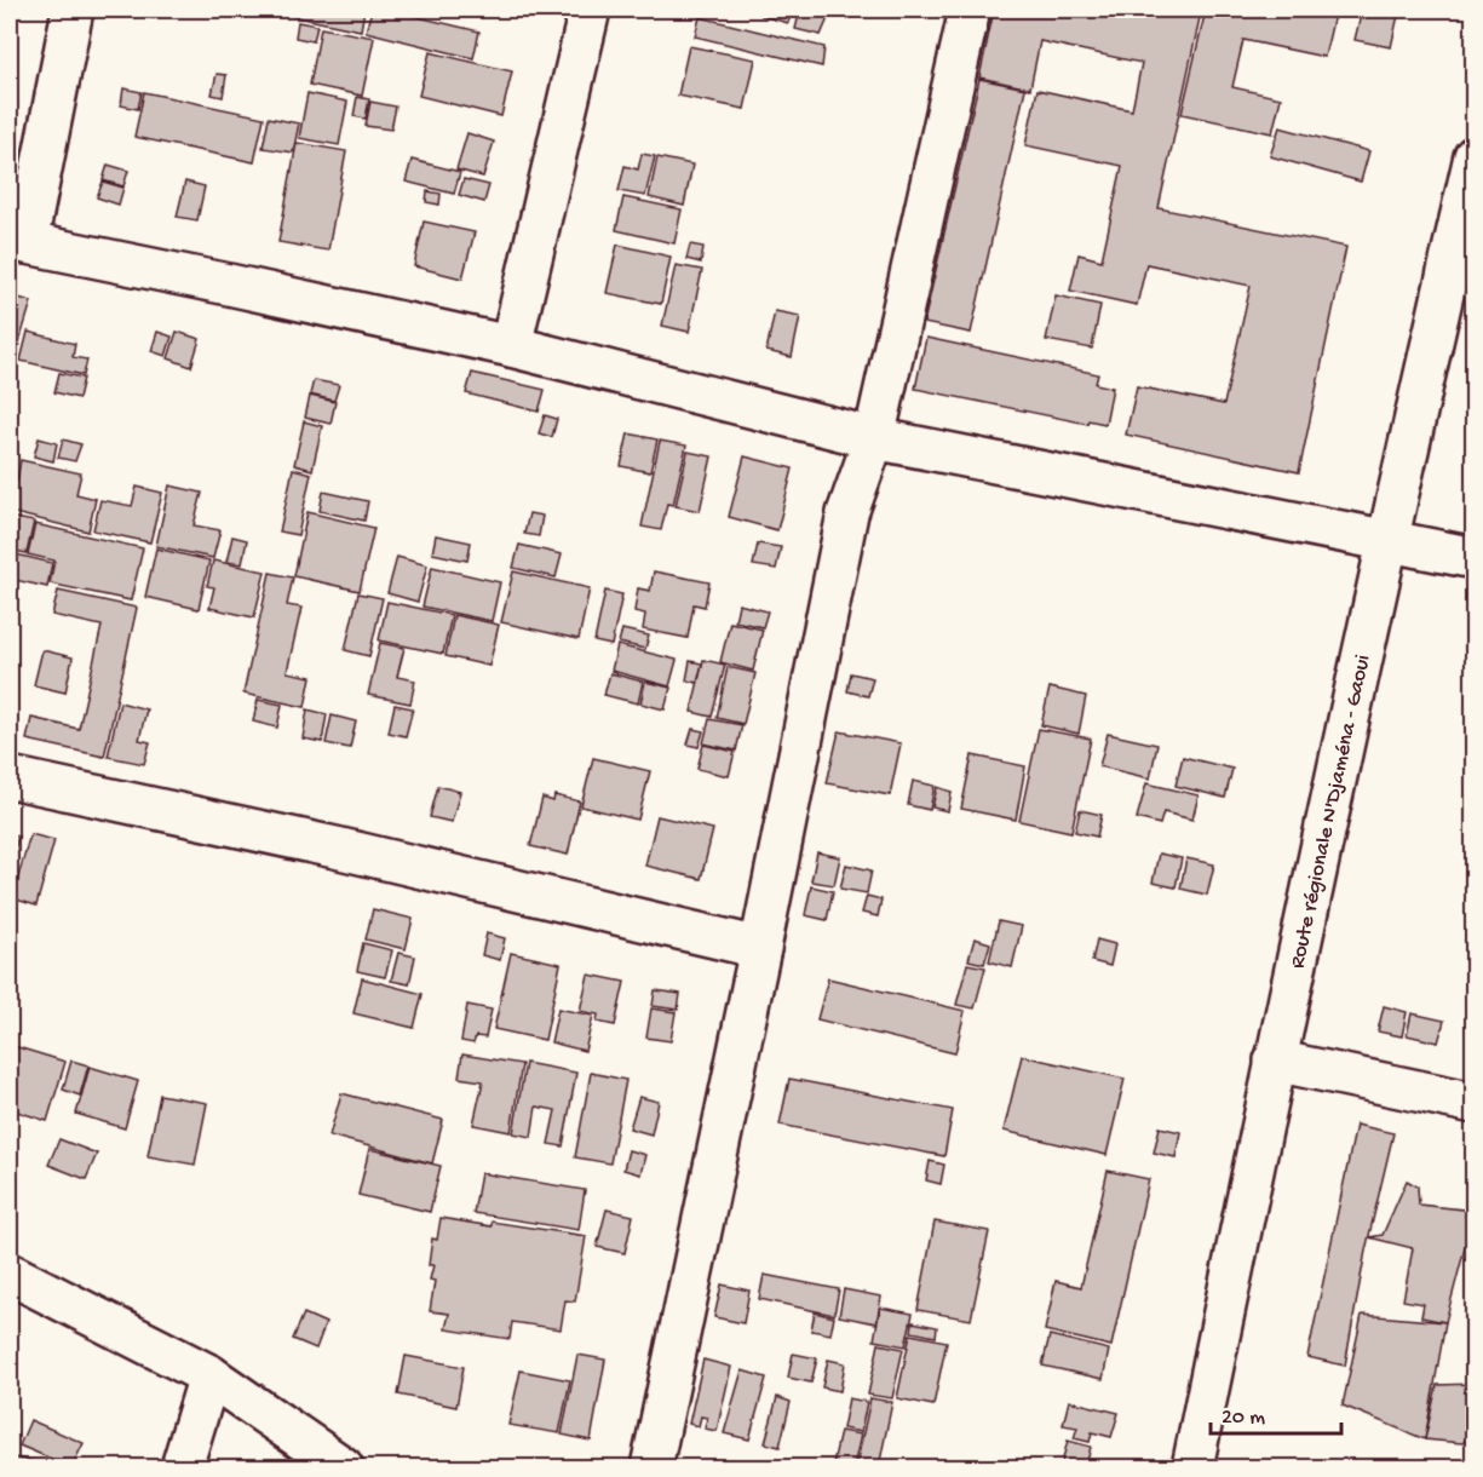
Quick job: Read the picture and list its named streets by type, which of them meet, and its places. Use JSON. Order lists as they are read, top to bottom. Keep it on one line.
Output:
{"streets":{"street":["Route régionale N'Djaména - Gaoui"]},"scale_bar":"20 m"}
